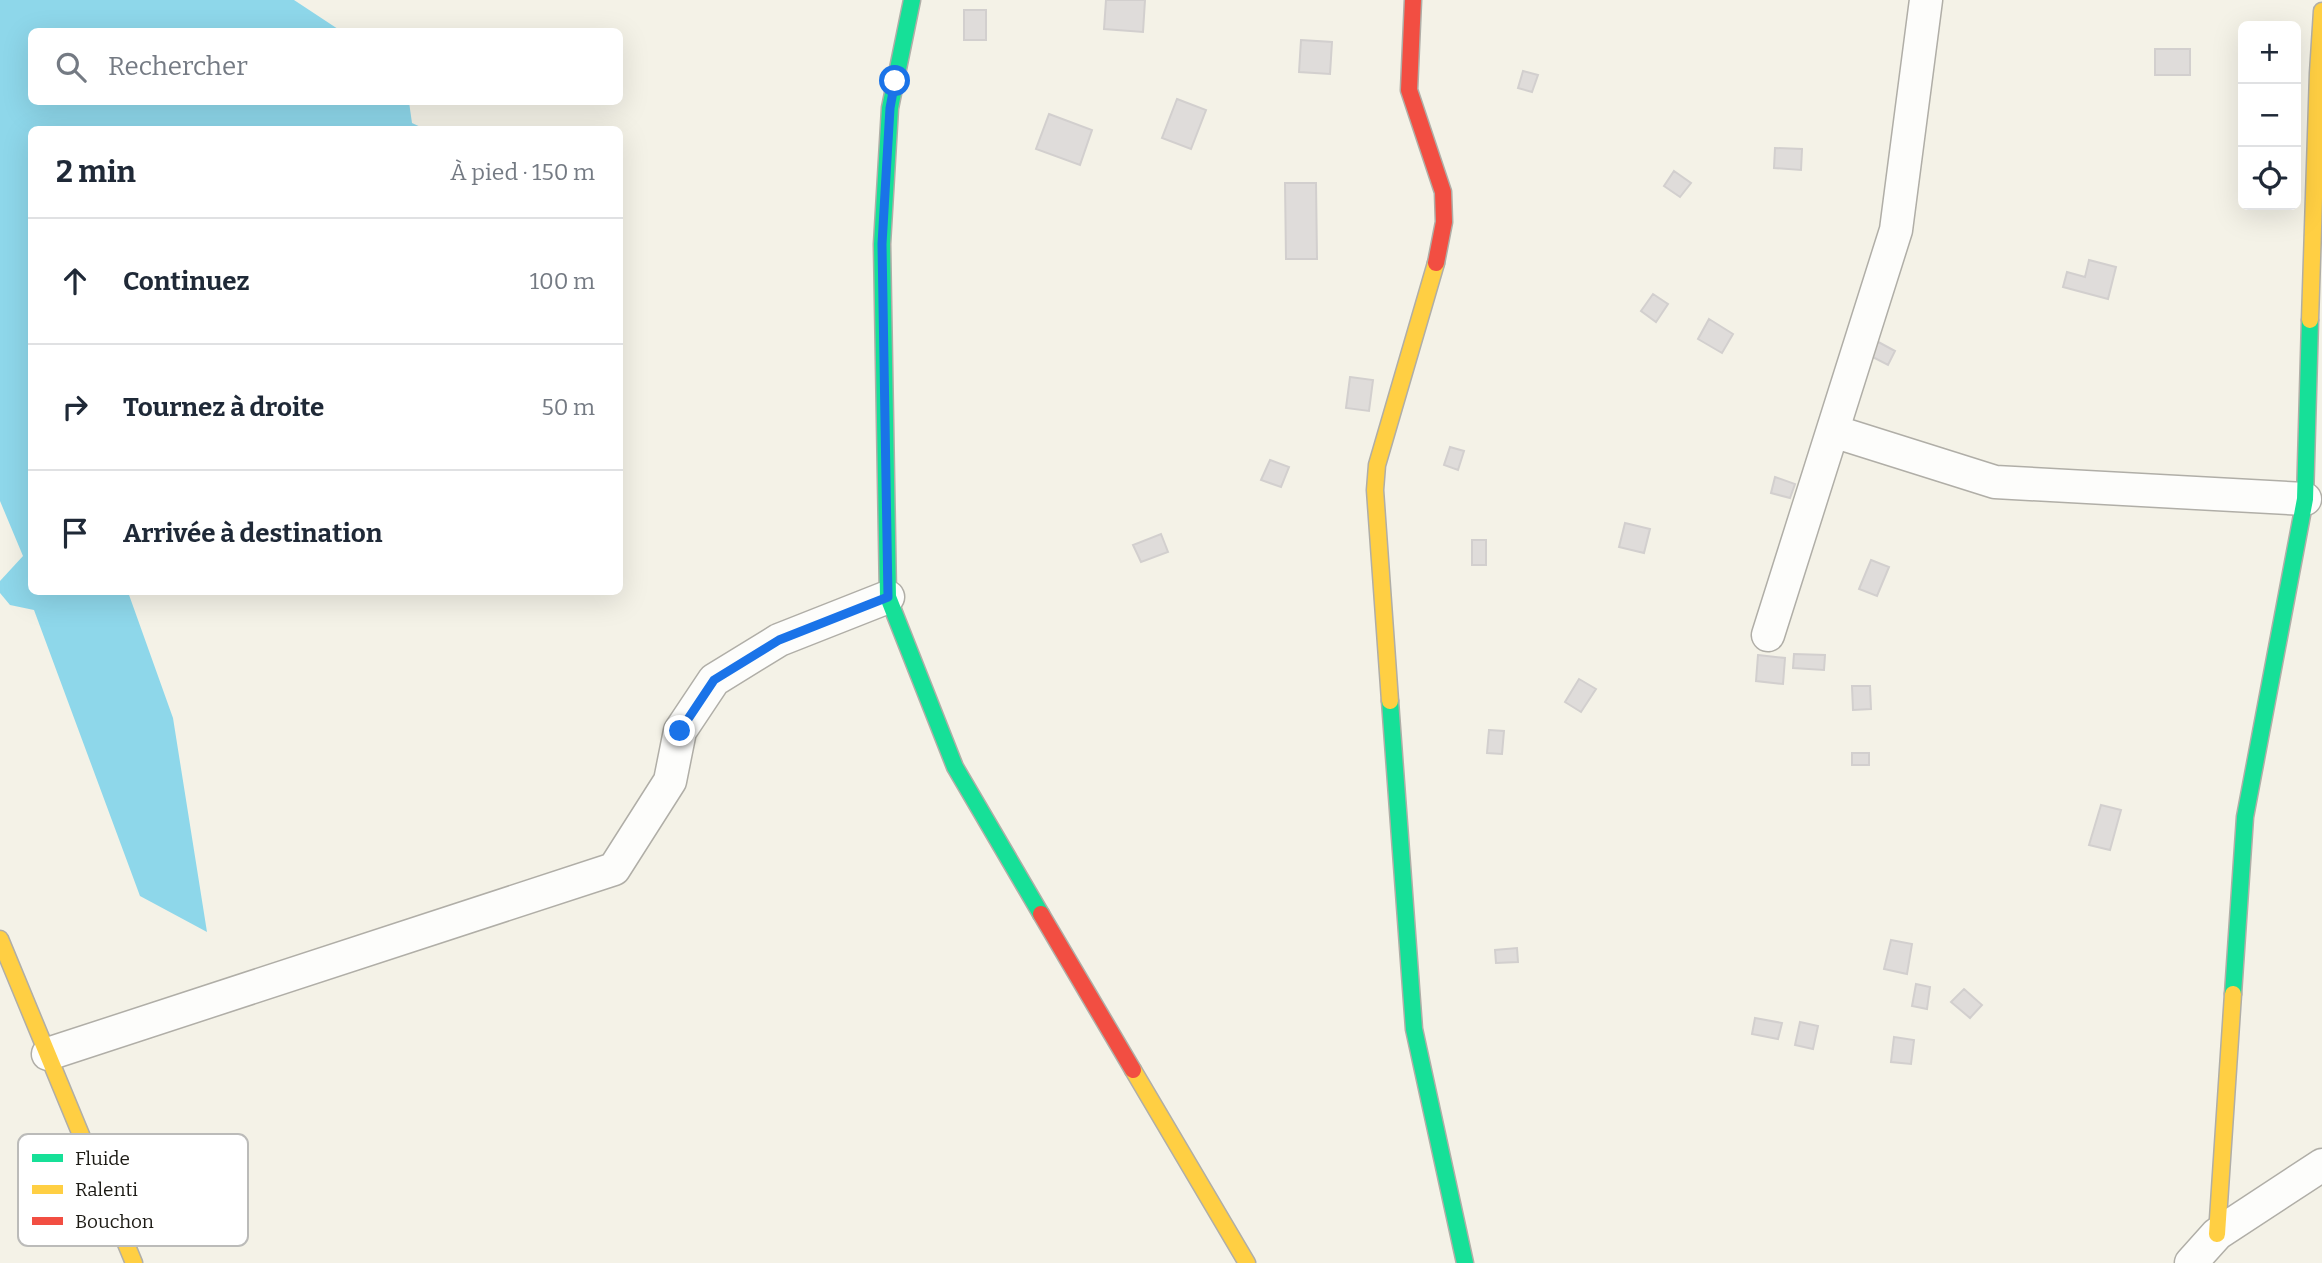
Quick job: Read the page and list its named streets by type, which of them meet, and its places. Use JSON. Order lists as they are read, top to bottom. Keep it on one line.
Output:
{"legend":["Fluide","Ralenti","Bouchon"],"page":{"map_buttons":["+","−"],"search":"Rechercher","heading":["2 min","À pied · 150 m"],"list":[["Continuez","100 m"],["Tournez à droite","50 m"],"Arrivée à destination"]}}
